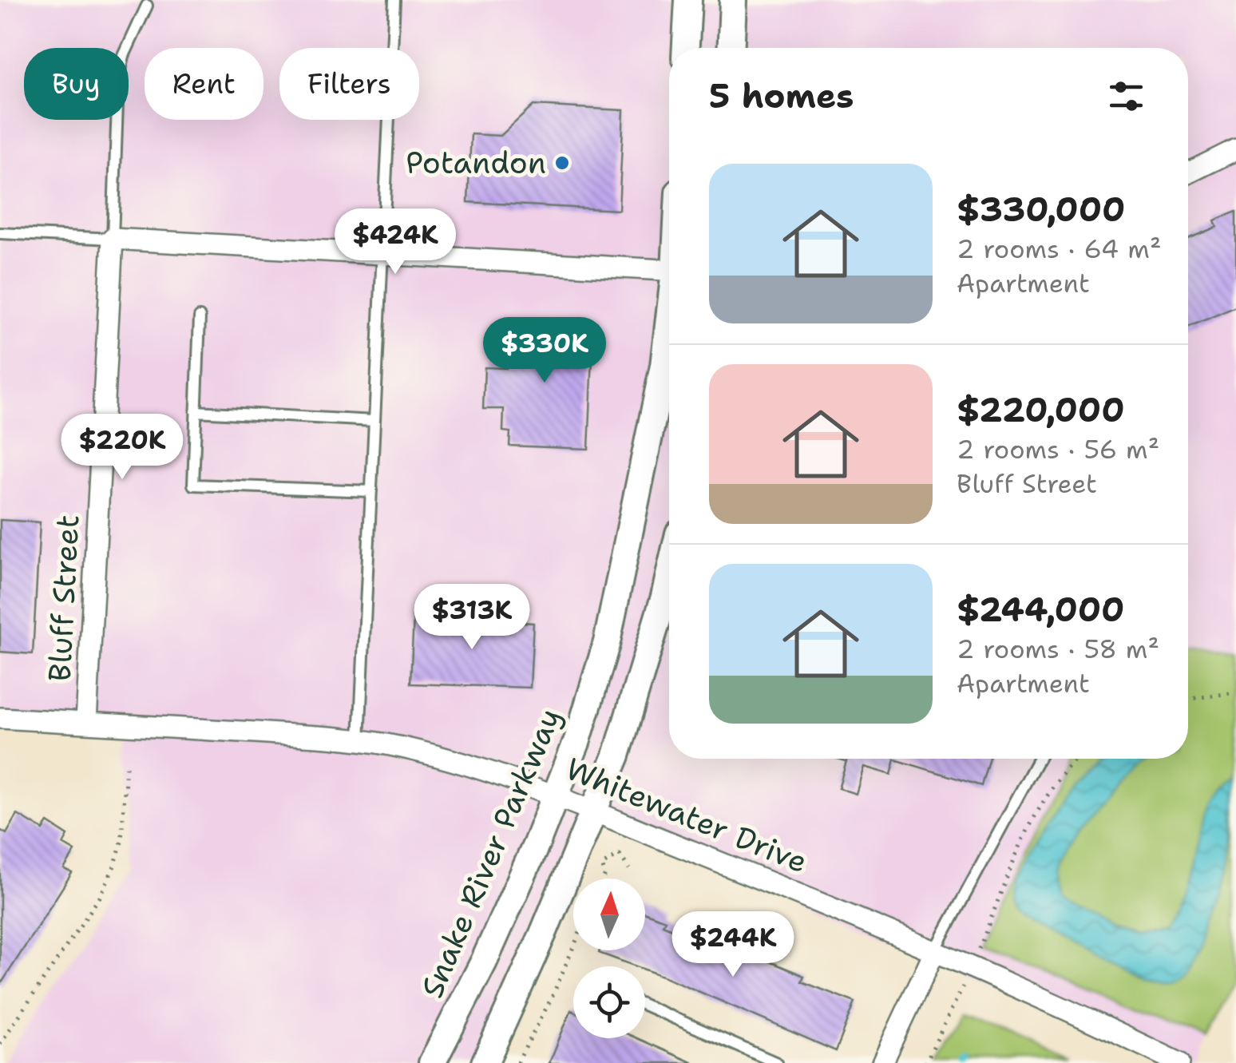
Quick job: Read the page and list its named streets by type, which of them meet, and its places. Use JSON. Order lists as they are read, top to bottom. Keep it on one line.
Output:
{"streets":{"street":["Bluff Street","Whitewater Drive","Snake River Parkway"]},"crossings":[["Bluff Street","Whitewater Drive"],["Whitewater Drive","Snake River Parkway"]],"places":["Potandon"],"north":"top","page":{"chip":["Buy","Rent","Filters"],"heading":"5 homes","list":[{"name":"$330,000","note":"2 rooms · 64 m² · Apartment"},{"name":"$220,000","note":"2 rooms · 56 m² · Bluff Street"},{"name":"$244,000","note":"2 rooms · 58 m² · Apartment"}],"price":["$424K","$330K","$220K","$313K","$244K"]}}
